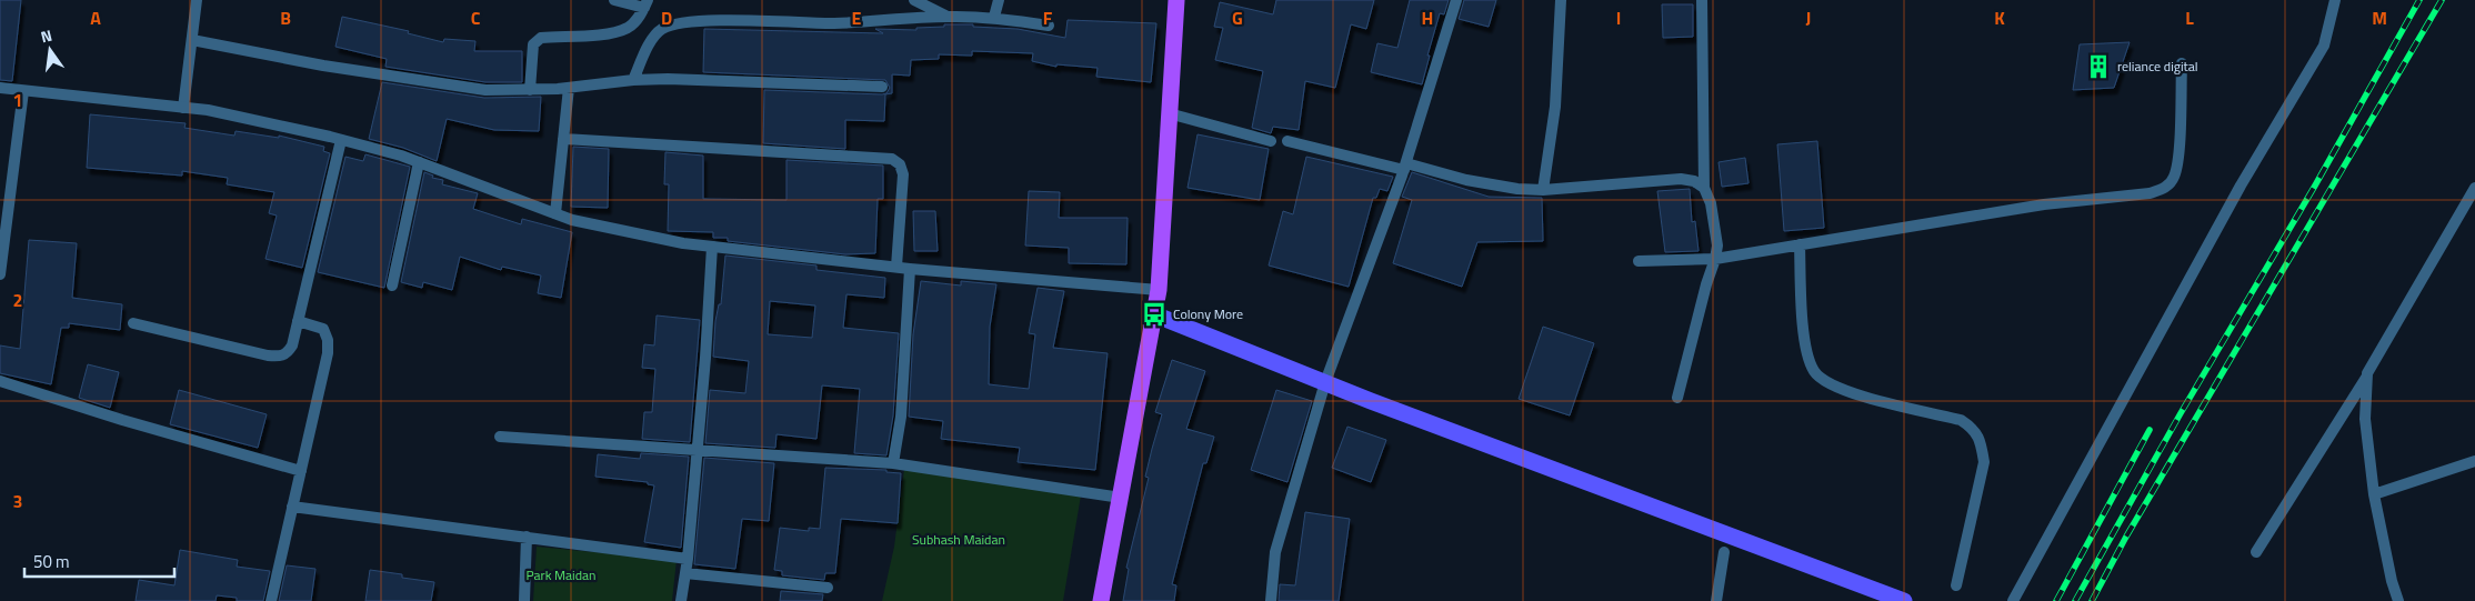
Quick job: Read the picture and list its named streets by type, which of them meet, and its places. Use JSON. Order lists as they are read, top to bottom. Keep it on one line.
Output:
{"parks":["Subhash Maidan","Park Maidan"],"places":{"building":["reliance digital"],"bus stop":["Colony More"]},"scale_bar":"50 m","north":"top","grid":{"columns":["A","B","C","D","E","F","G","H","I","J","K","L","M"],"rows":["1","2","3"]}}
